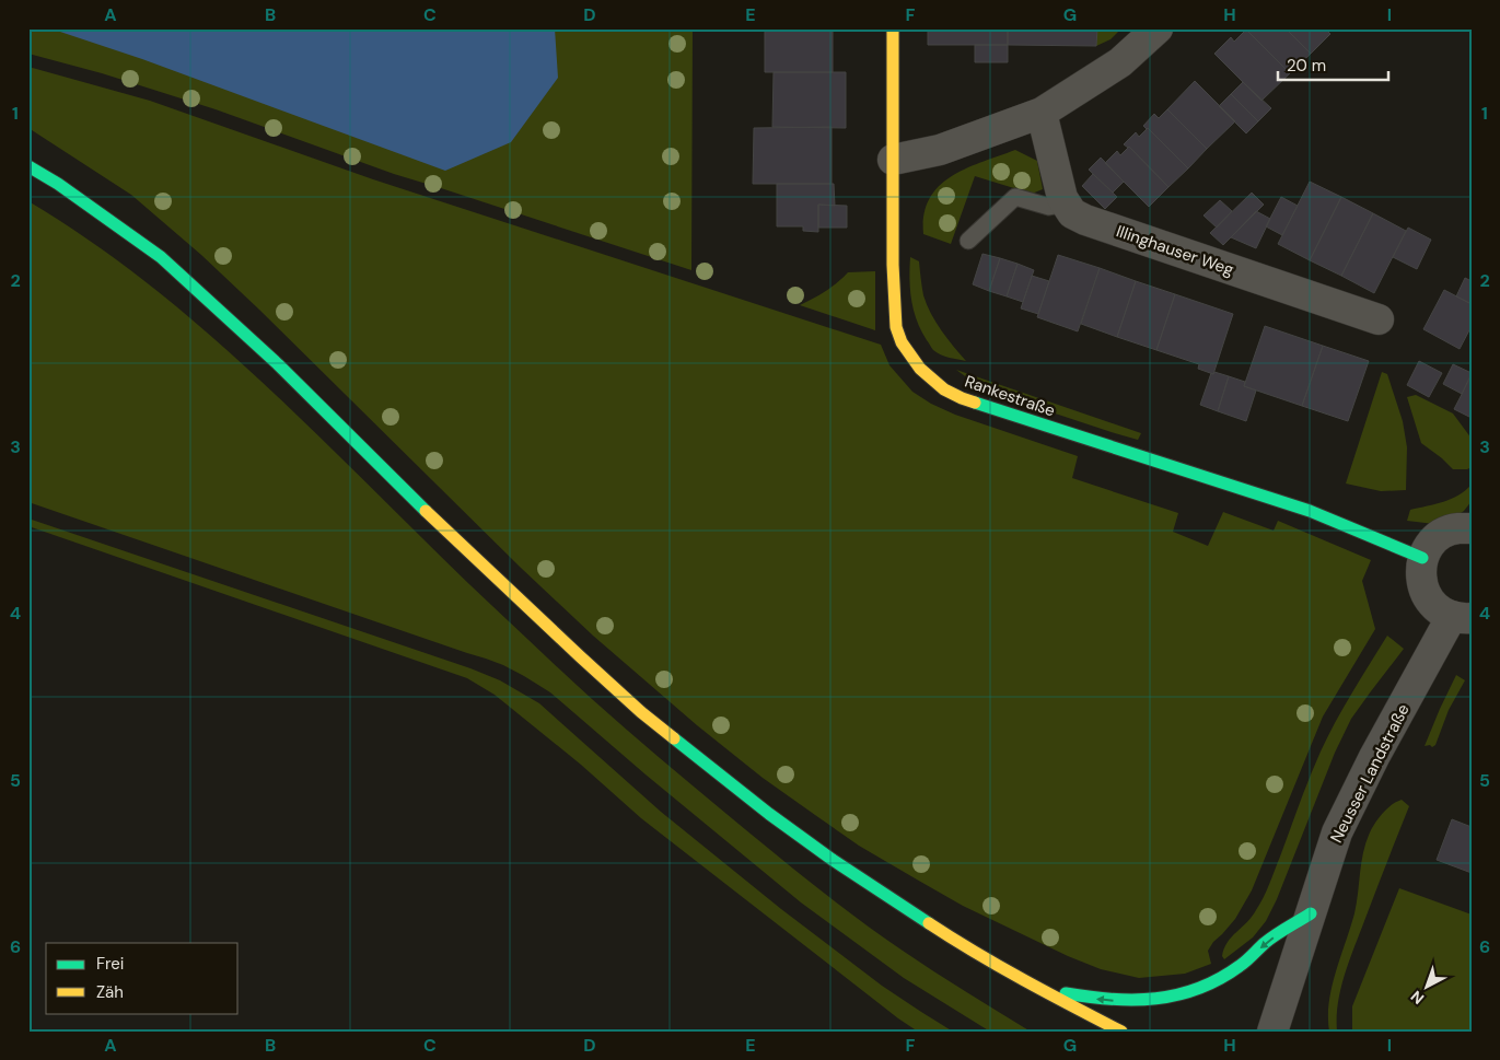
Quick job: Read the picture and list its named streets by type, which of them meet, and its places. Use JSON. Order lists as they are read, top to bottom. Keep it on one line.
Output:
{"streets":{"main road":["Rankestraße"],"street":["Illinghauser Weg","Neusser Landstraße"]},"crossings":[["Rankestraße","Neusser Landstraße"]],"legend":["Frei","Zäh"],"scale_bar":"20 m","north":"bottom left","grid":{"columns":["A","B","C","D","E","F","G","H","I"],"rows":["1","2","3","4","5","6"]}}
